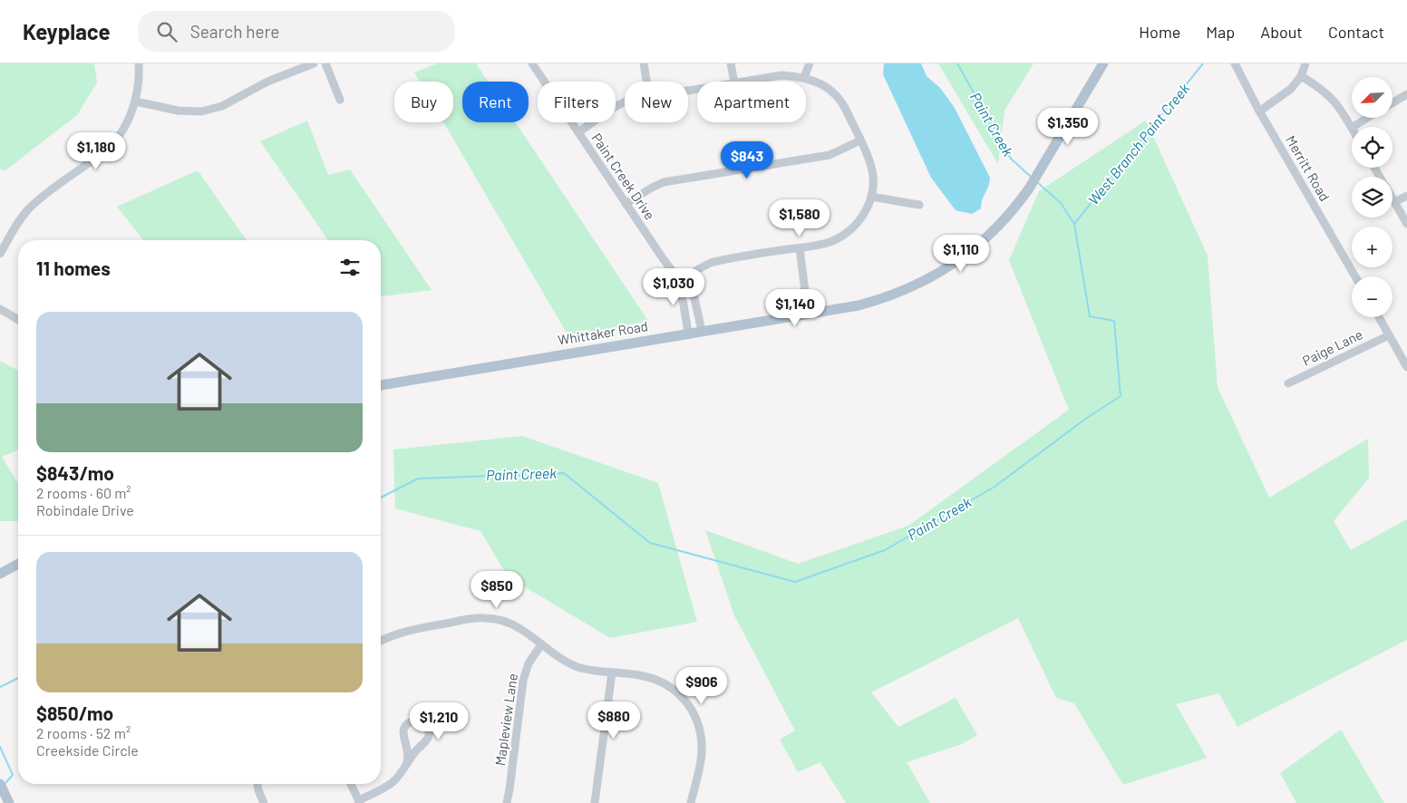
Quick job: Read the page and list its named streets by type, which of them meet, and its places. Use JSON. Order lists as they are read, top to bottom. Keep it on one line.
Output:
{"streets":{"main road":["Whittaker Road"],"street":["Merritt Road","Paint Creek Drive","Paige Lane","Mapleview Lane"]},"crossings":[["Paint Creek Drive","Whittaker Road"]],"water":["Paint Creek","West Branch Paint Creek"],"north":"bottom left","page":{"header":"Keyplace","search":"Search here","nav":["Home","Map","About","Contact"],"map_buttons":["+","−"],"chip":["Buy","Rent","Filters","New","Apartment"],"price":["$1,350","$1,180","$843","$1,580","$1,110","$1,030","$1,140","$850","$906","$880","$1,210"],"heading":"11 homes","list":[{"name":"$843/mo","note":"2 rooms · 60 m² · Robindale Drive"},{"name":"$850/mo","note":"2 rooms · 52 m² · Creekside Circle"}]}}
